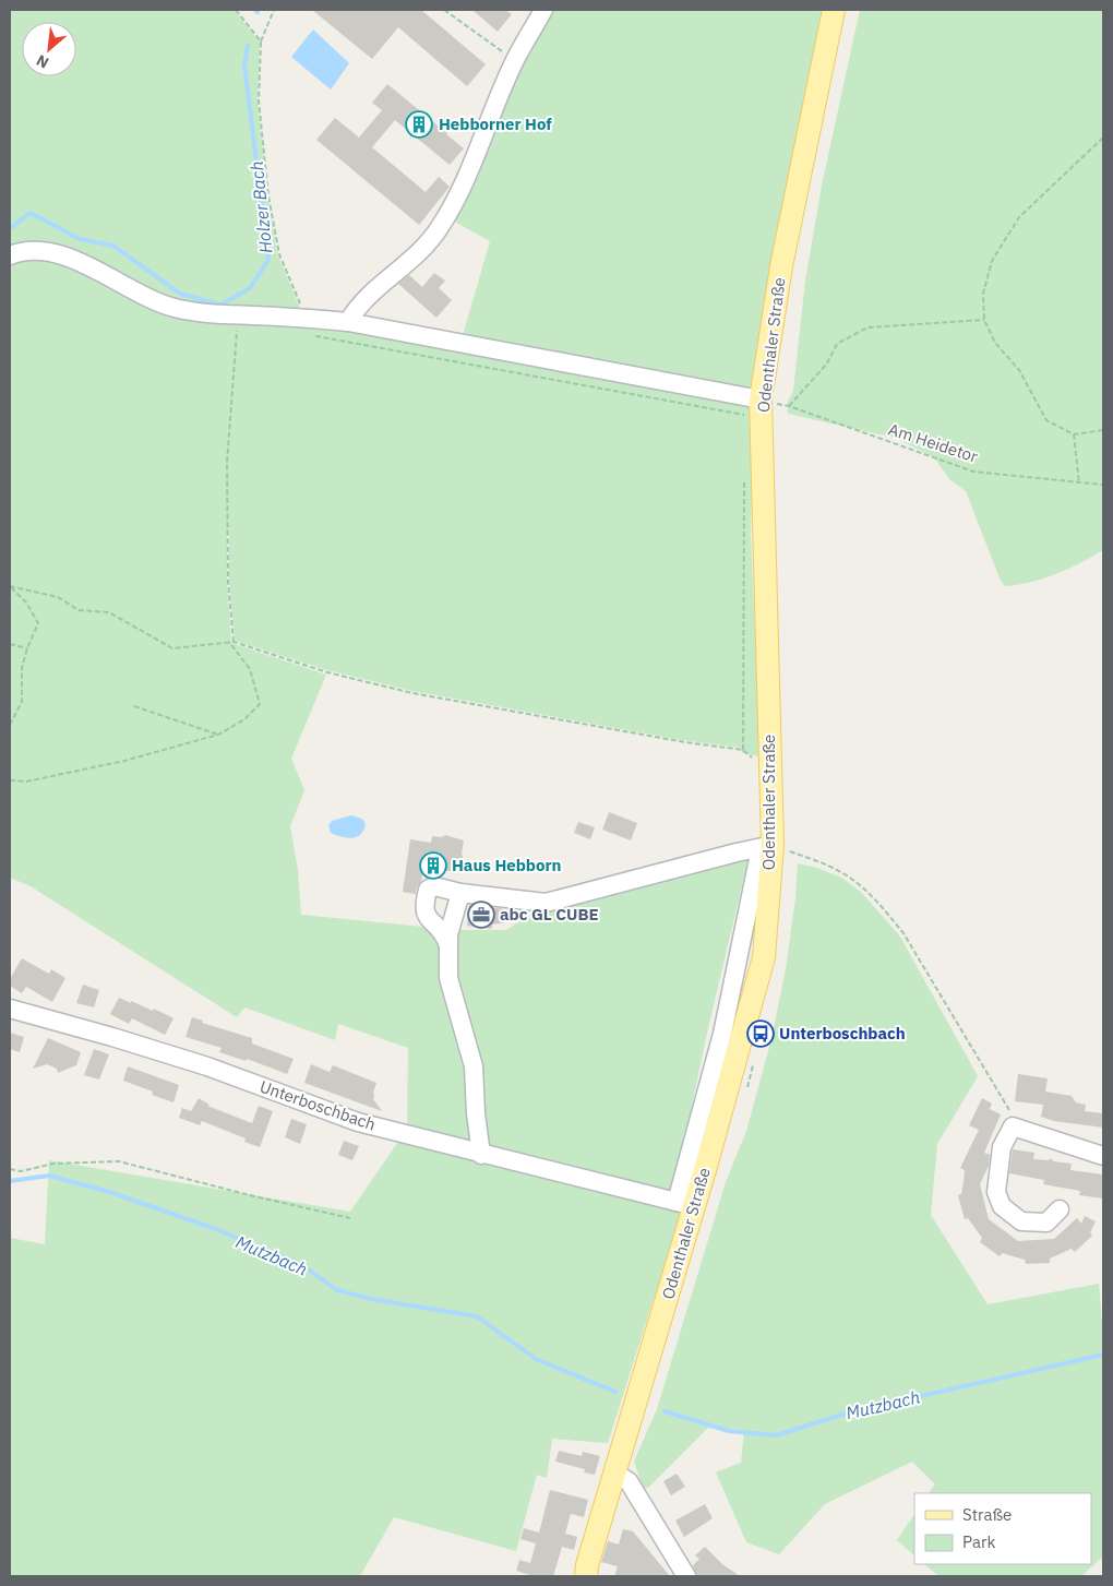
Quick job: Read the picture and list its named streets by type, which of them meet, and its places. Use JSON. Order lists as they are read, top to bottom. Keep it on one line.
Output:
{"streets":{"main road":["Odenthaler Straße"],"street":["Unterboschbach"],"path":["Am Heidetor"]},"crossings":[["Odenthaler Straße","Am Heidetor"],["Odenthaler Straße","Unterboschbach"]],"water":["Holzer Bach","Mutzbach"],"places":{"building":["Hebborner Hof","Haus Hebborn"],"office":["abc GL CUBE"],"bus stop":["Unterboschbach"]},"legend":["Straße","Park"],"north":"bottom left"}
